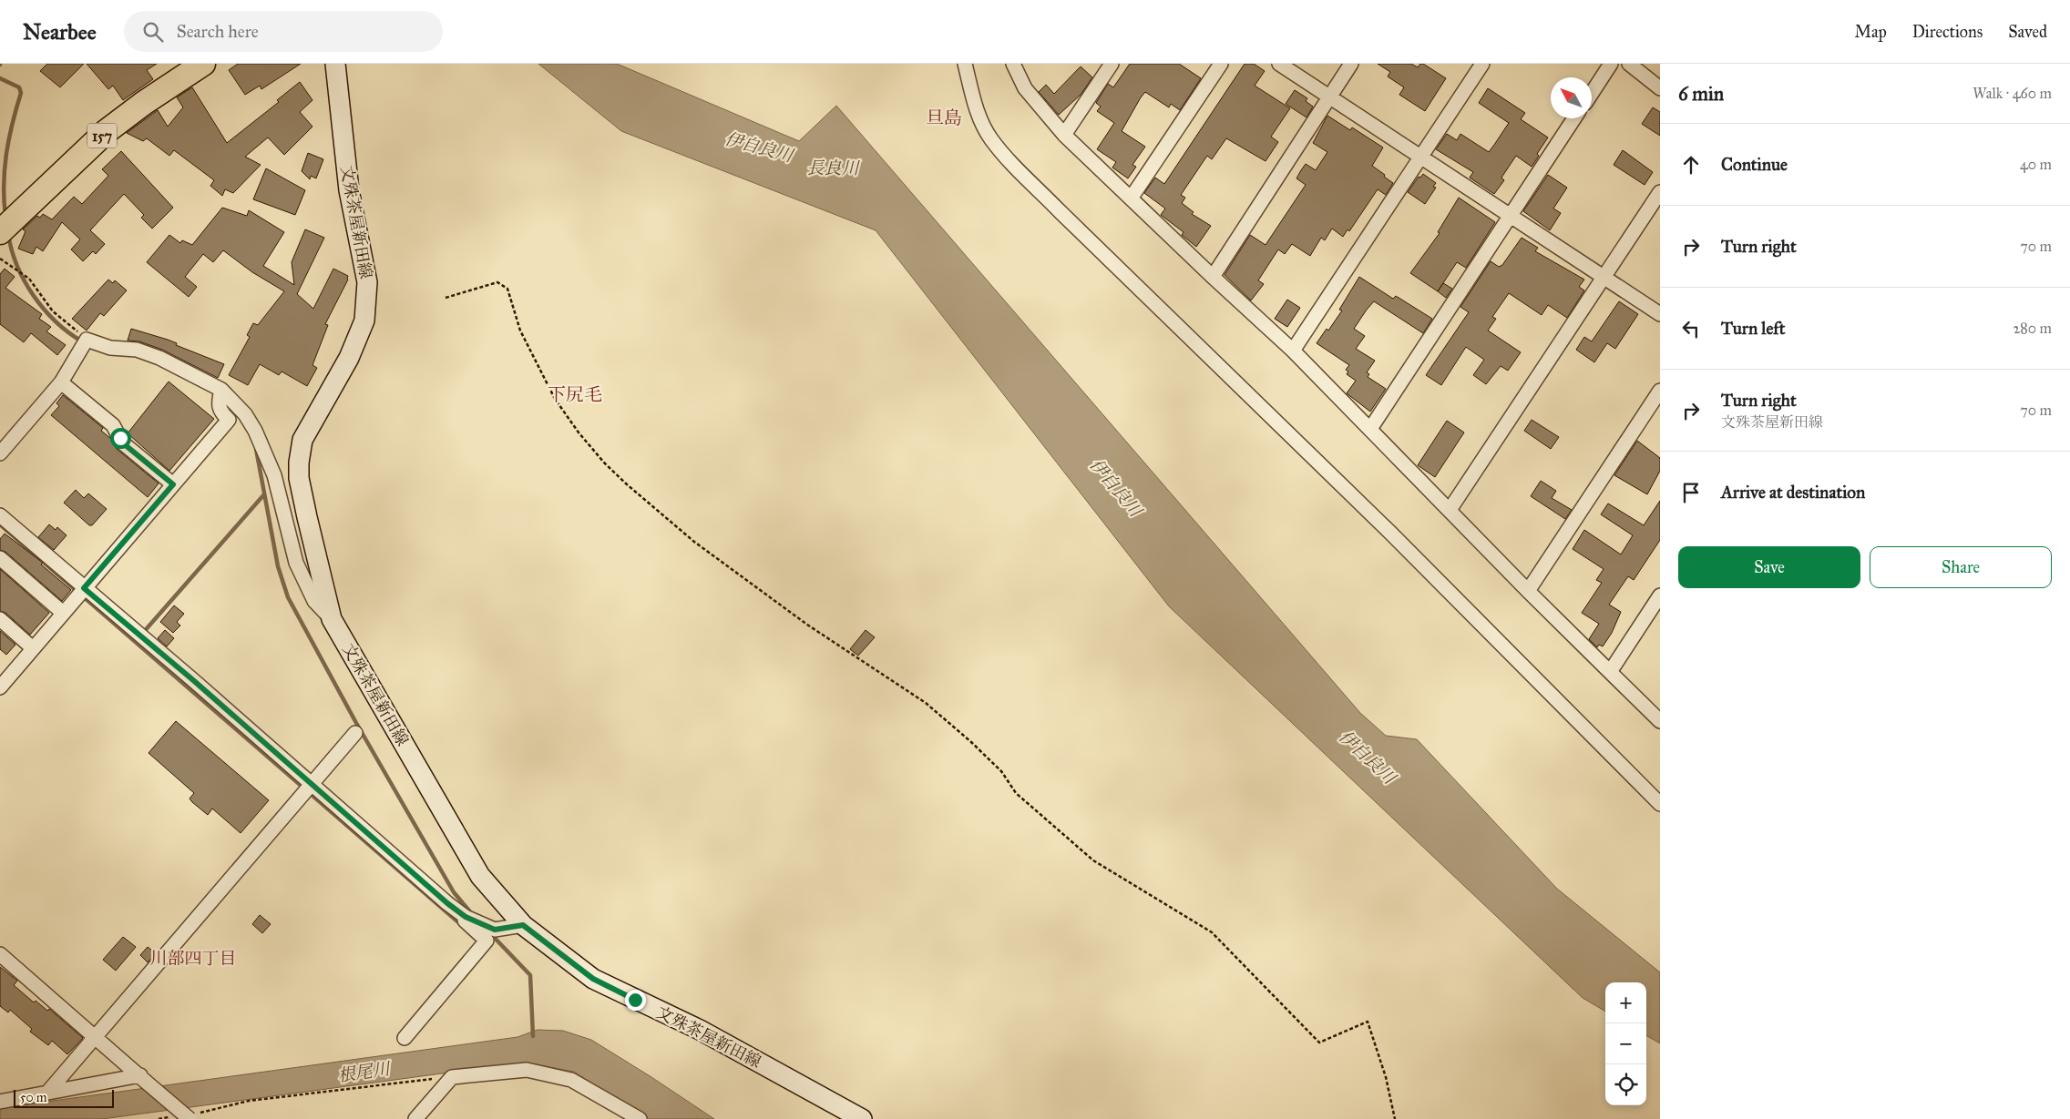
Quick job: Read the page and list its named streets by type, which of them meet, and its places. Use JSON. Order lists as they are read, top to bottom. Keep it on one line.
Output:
{"streets":{"highway":["157"],"main road":["文殊茶屋新田線"]},"districts":["旦島","下尻毛","川部四丁目"],"water":["伊自良川","長良川","根尾川"],"scale_bar":"50 m","north":"top left","page":{"header":"Nearbee","search":"Search here","nav":["Map","Directions","Saved"],"heading":["6 min","Walk · 460 m"],"list":[["Continue","40 m"],["Turn right","70 m"],["Turn left","280 m"],["Turn right","文殊茶屋新田線","70 m"],"Arrive at destination"],"buttons":["Save","Share"],"map_buttons":["+","−"],"scale":"50 m"}}
